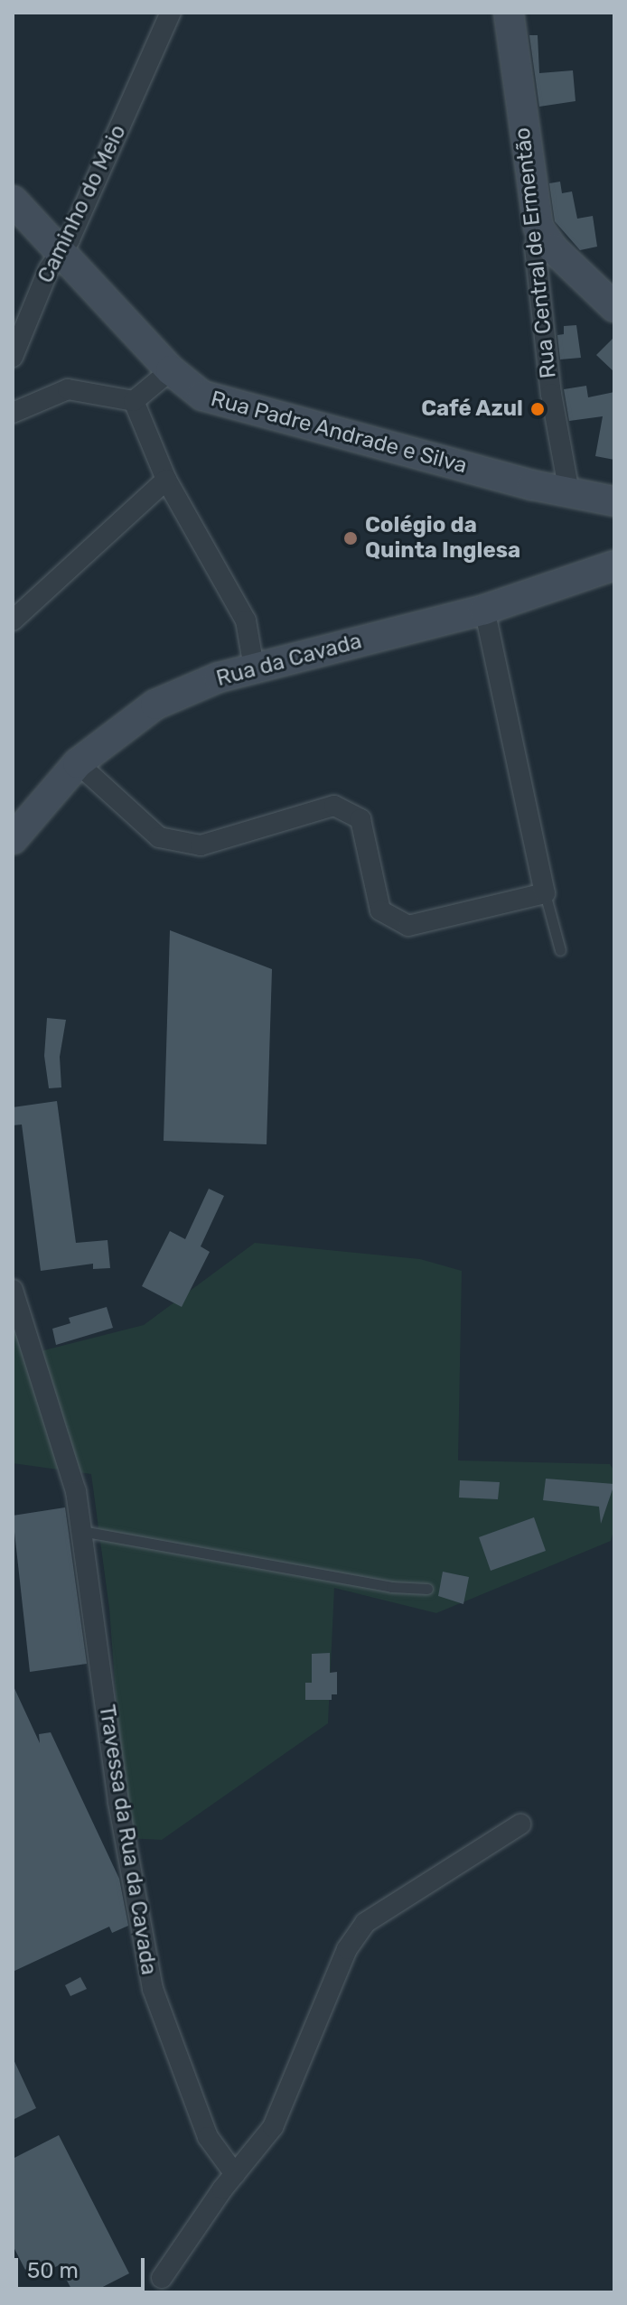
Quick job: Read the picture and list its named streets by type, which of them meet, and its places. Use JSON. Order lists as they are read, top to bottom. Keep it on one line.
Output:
{"streets":{"street":["Caminho do Meio","Rua Central de Ermentão","Rua Padre Andrade e Silva","Rua da Cavada","Travessa da Rua da Cavada"]},"crossings":[["Caminho do Meio","Rua Padre Andrade e Silva"],["Rua Central de Ermentão","Rua Padre Andrade e Silva"]],"places":["Café Azul","Colégio da Quinta Inglesa"],"scale_bar":"50 m"}
